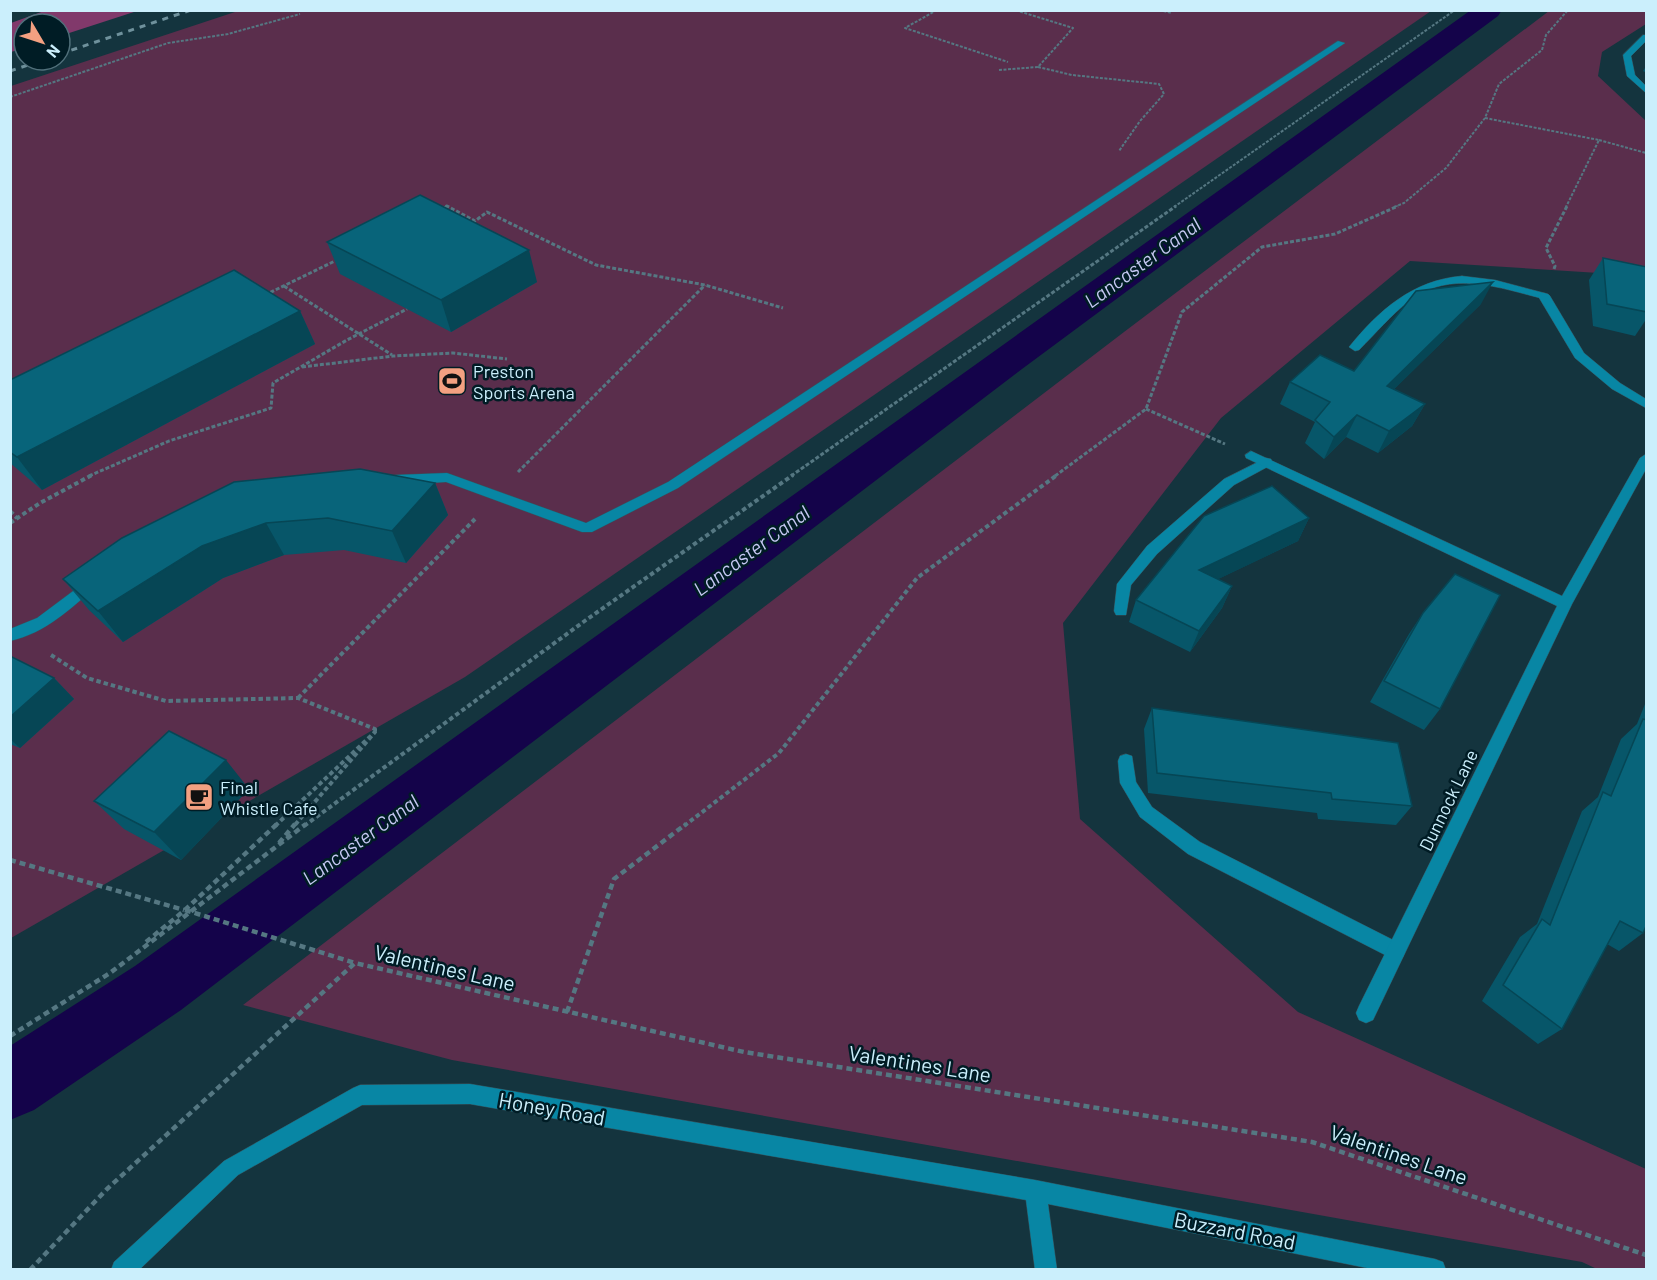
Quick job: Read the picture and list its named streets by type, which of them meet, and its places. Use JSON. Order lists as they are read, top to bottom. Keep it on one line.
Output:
{"streets":{"street":["Dunnock Lane","Honey Road","Buzzard Road"],"path":["Valentines Lane"]},"crossings":[["Honey Road","Buzzard Road"]],"water":["Lancaster Canal"],"places":{"sports":["Preston Sports Arena"],"cafe":["Final Whistle Cafe"]},"north":"bottom right"}
